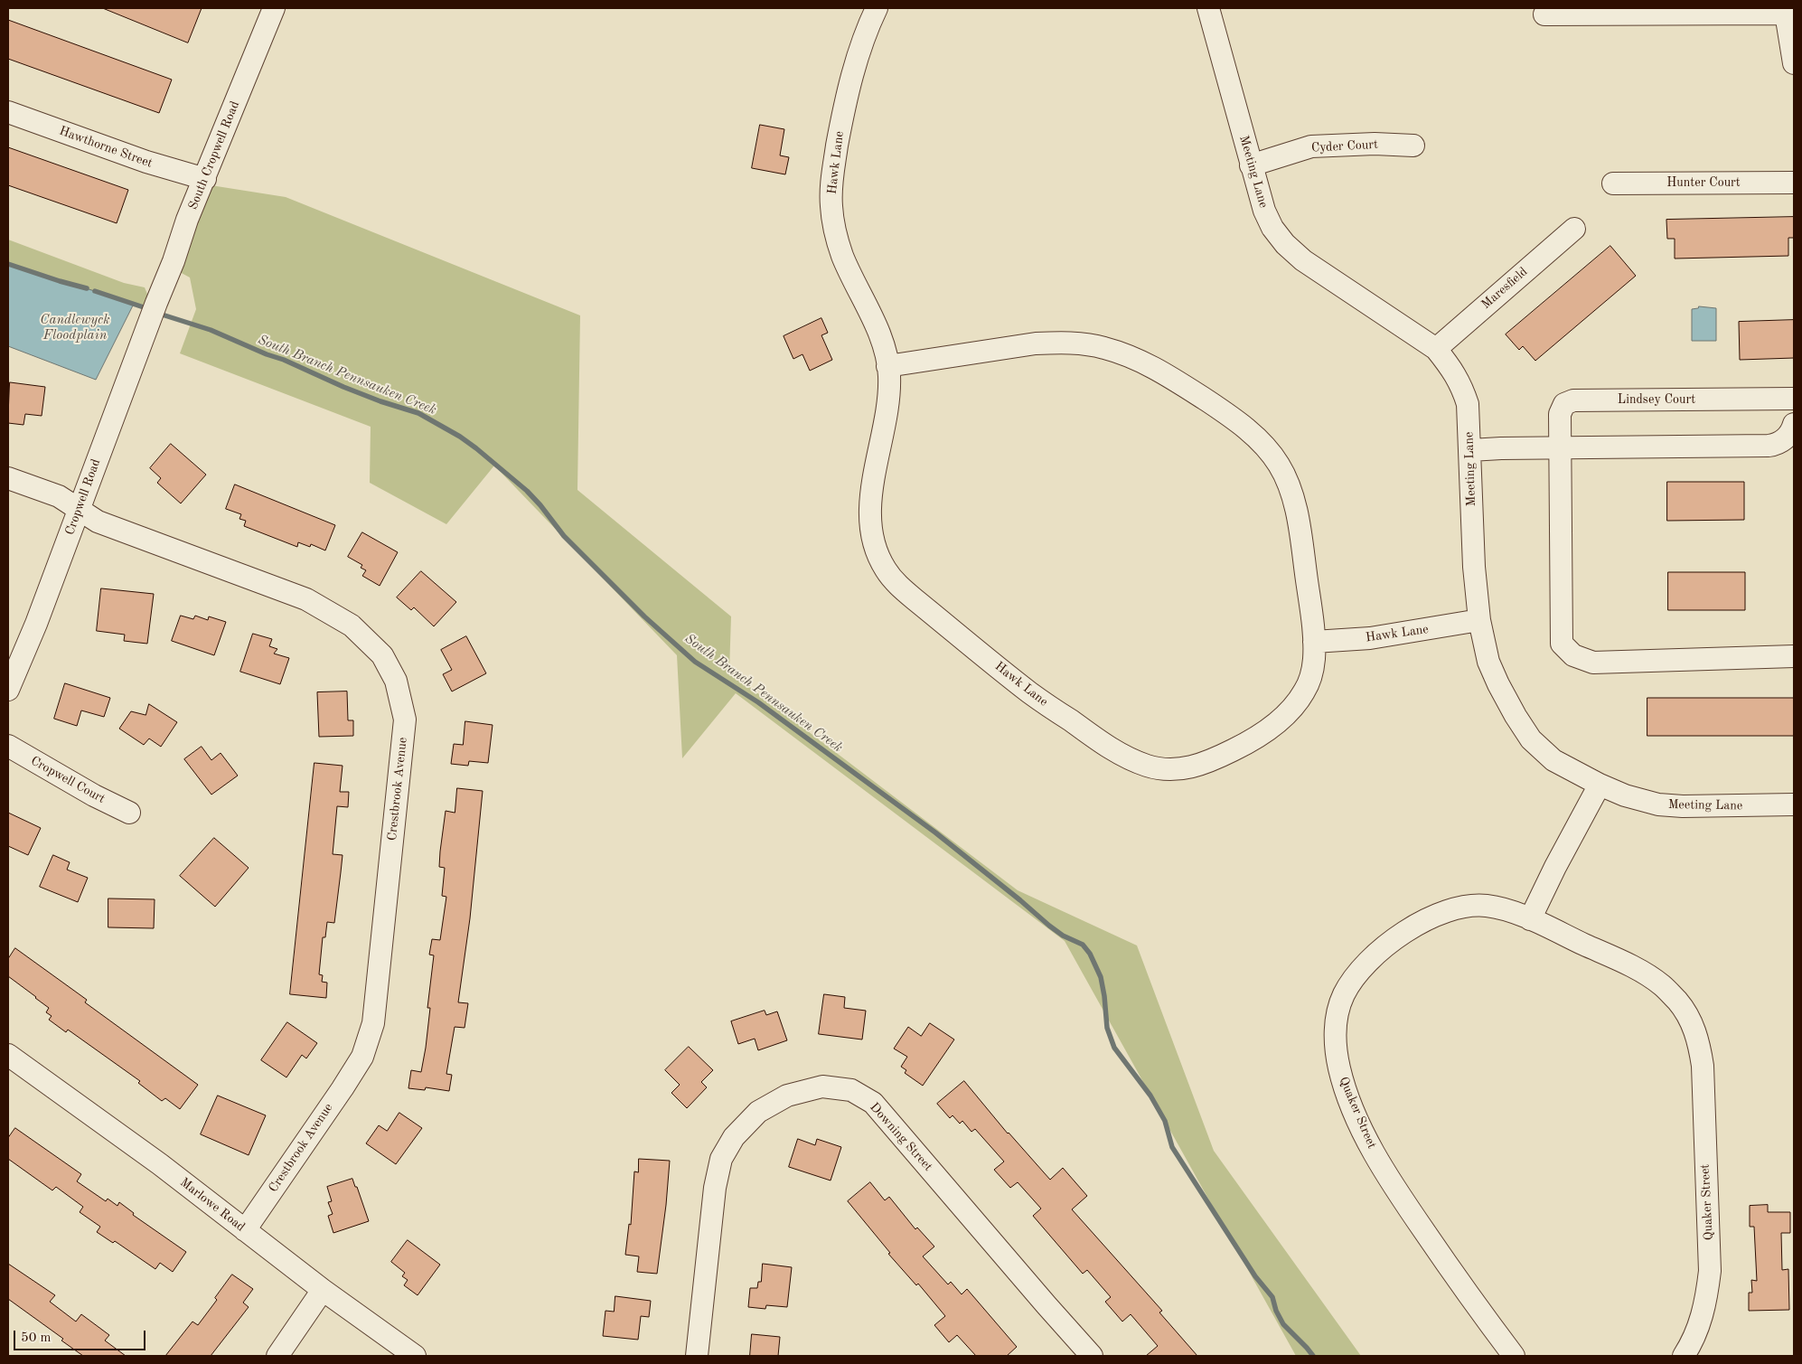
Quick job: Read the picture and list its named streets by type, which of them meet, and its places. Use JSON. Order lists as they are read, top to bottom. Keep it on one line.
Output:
{"streets":{"street":["Cyder Court","Hawthorne Street","South Cropwell Road","Hawk Lane","Meeting Lane","Hunter Court","Maresfield","Lindsey Court","Cropwell Road","Cropwell Court","Crestbrook Avenue","Quaker Street","Downing Street","Marlowe Road"]},"crossings":[["Cyder Court","Meeting Lane"],["Hawthorne Street","South Cropwell Road"],["South Cropwell Road","Cropwell Road"],["Hawk Lane","Meeting Lane"],["Meeting Lane","Maresfield"],["Cropwell Road","Crestbrook Avenue"],["Crestbrook Avenue","Marlowe Road"]],"water":["Candlewyck Floodplain","South Branch Pennsauken Creek"],"scale_bar":"50 m"}
